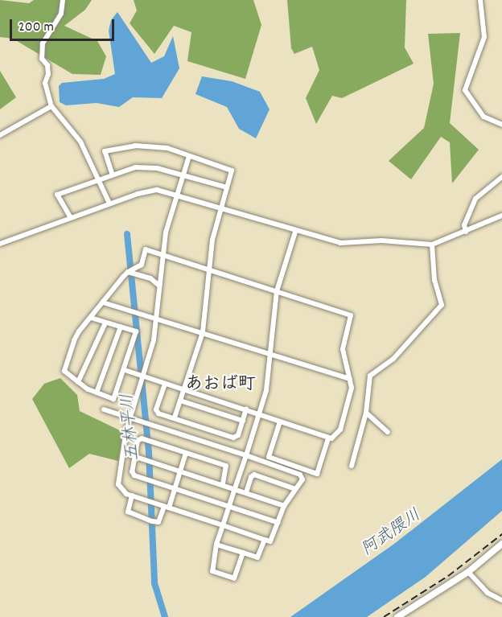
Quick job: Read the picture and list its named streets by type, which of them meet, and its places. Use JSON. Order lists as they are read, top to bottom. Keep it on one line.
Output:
{"districts":["あおば町"],"water":["五林平川","阿武隈川"],"scale_bar":"200 m"}
